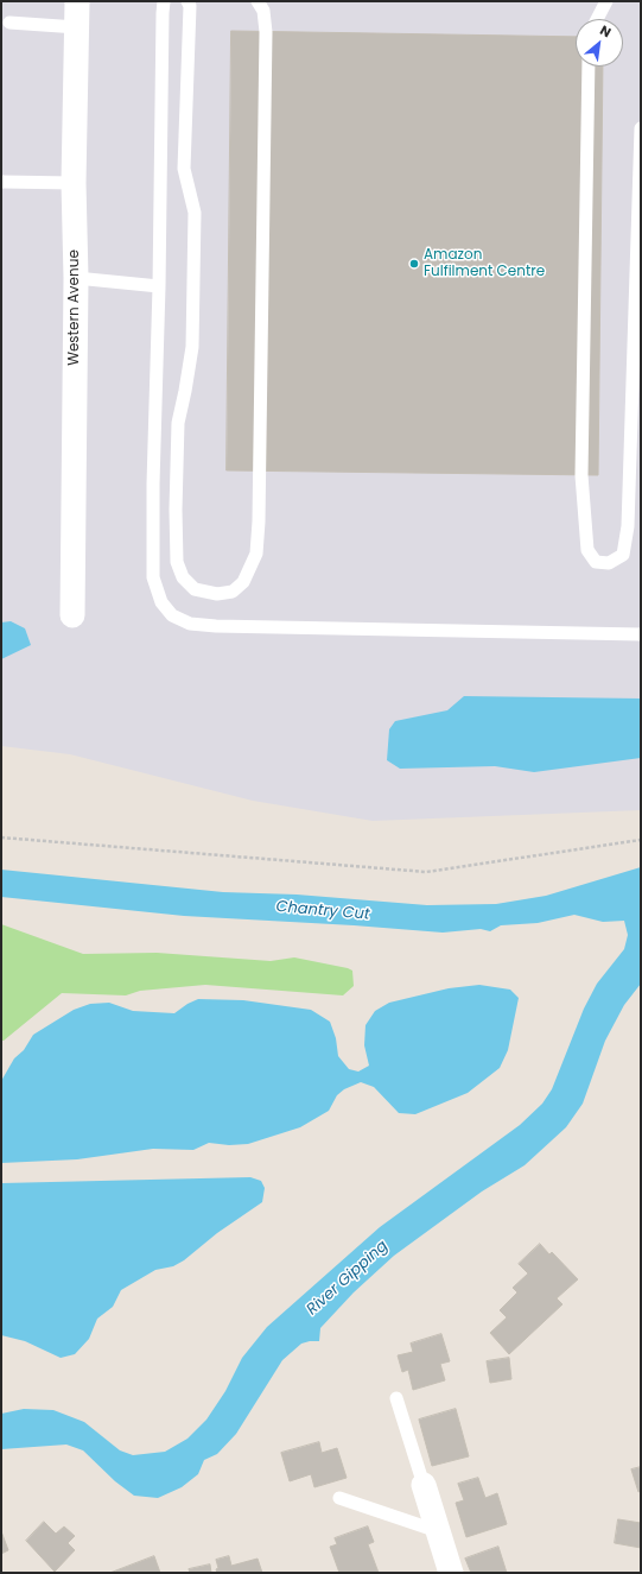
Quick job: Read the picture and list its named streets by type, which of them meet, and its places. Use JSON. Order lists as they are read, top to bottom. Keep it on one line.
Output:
{"streets":{"street":["Western Avenue"]},"water":["Chantry Cut","River Gipping"],"places":["Amazon Fulfilment Centre"],"north":"top right"}
